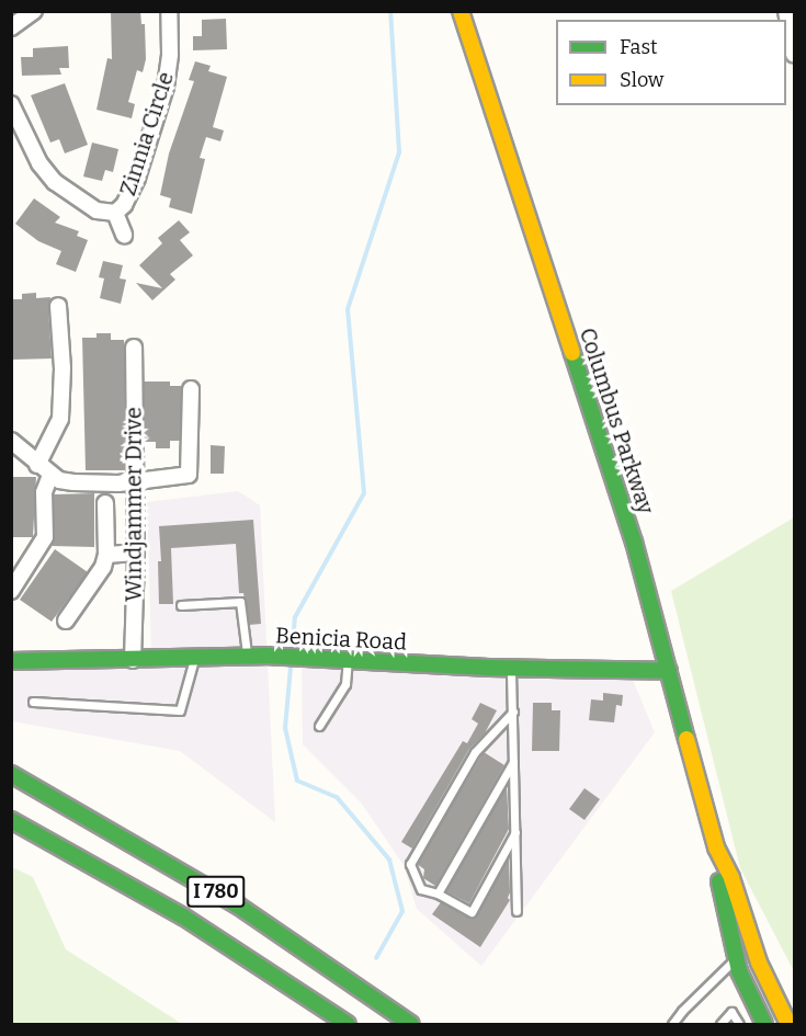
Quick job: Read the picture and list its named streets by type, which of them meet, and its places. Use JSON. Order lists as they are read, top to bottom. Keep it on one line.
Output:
{"streets":{"main road":["Columbus Parkway","Benicia Road","I 780"],"street":["Zinnia Circle","Windjammer Drive"]},"crossings":[["Columbus Parkway","Benicia Road"],["Windjammer Drive","Benicia Road"]],"legend":["Fast","Slow"]}
